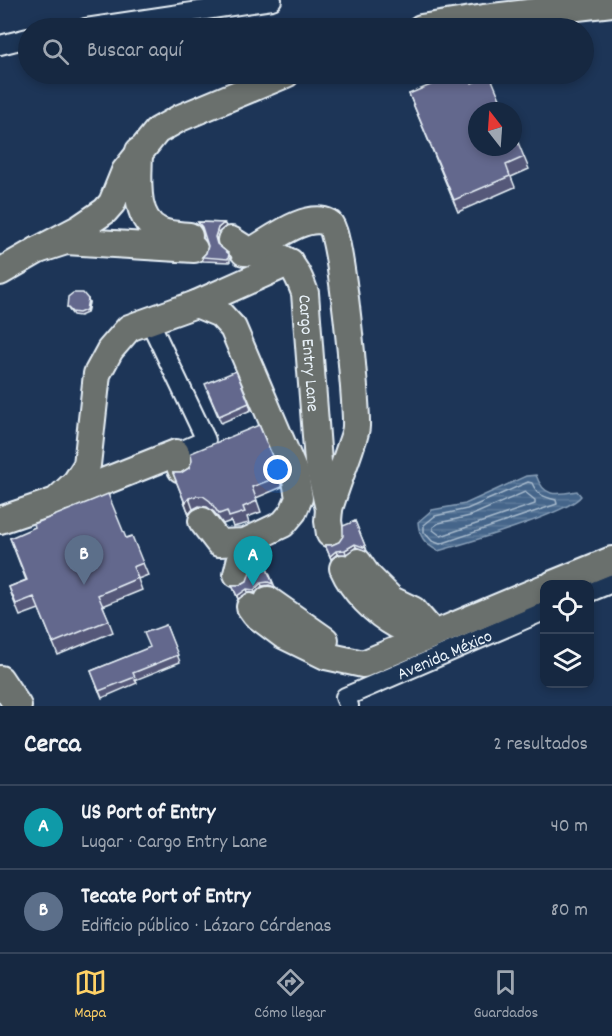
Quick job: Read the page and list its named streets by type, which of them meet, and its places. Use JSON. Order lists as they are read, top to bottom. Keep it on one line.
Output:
{"streets":{"highway":["Cargo Entry Lane"],"street":["Avenida México"]},"north":"top","page":{"search":"Buscar aquí","pins":["B","A"],"heading":["Cerca","2 resultados"],"list":[{"mark":"A","name":"US Port of Entry","note":"Lugar · Cargo Entry Lane","value":"40 m"},{"mark":"B","name":"Tecate Port of Entry","note":"Edificio público · Lázaro Cárdenas","value":"80 m"}],"nav":["Mapa","Cómo llegar","Guardados"]}}
